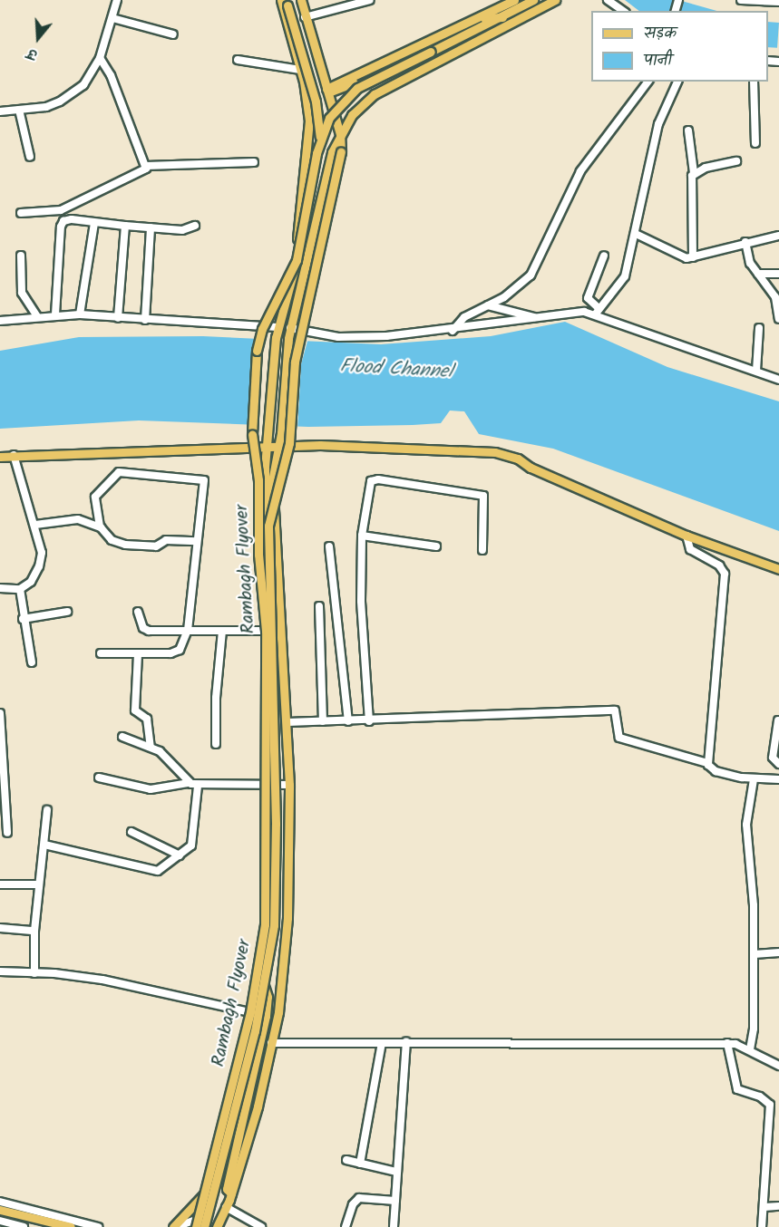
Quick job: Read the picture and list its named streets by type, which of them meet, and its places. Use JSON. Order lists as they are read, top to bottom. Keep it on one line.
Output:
{"streets":{"main road":["Rambagh Flyover"]},"water":["Flood Channel"],"legend":["सड़क","पानी"],"north":"bottom"}
